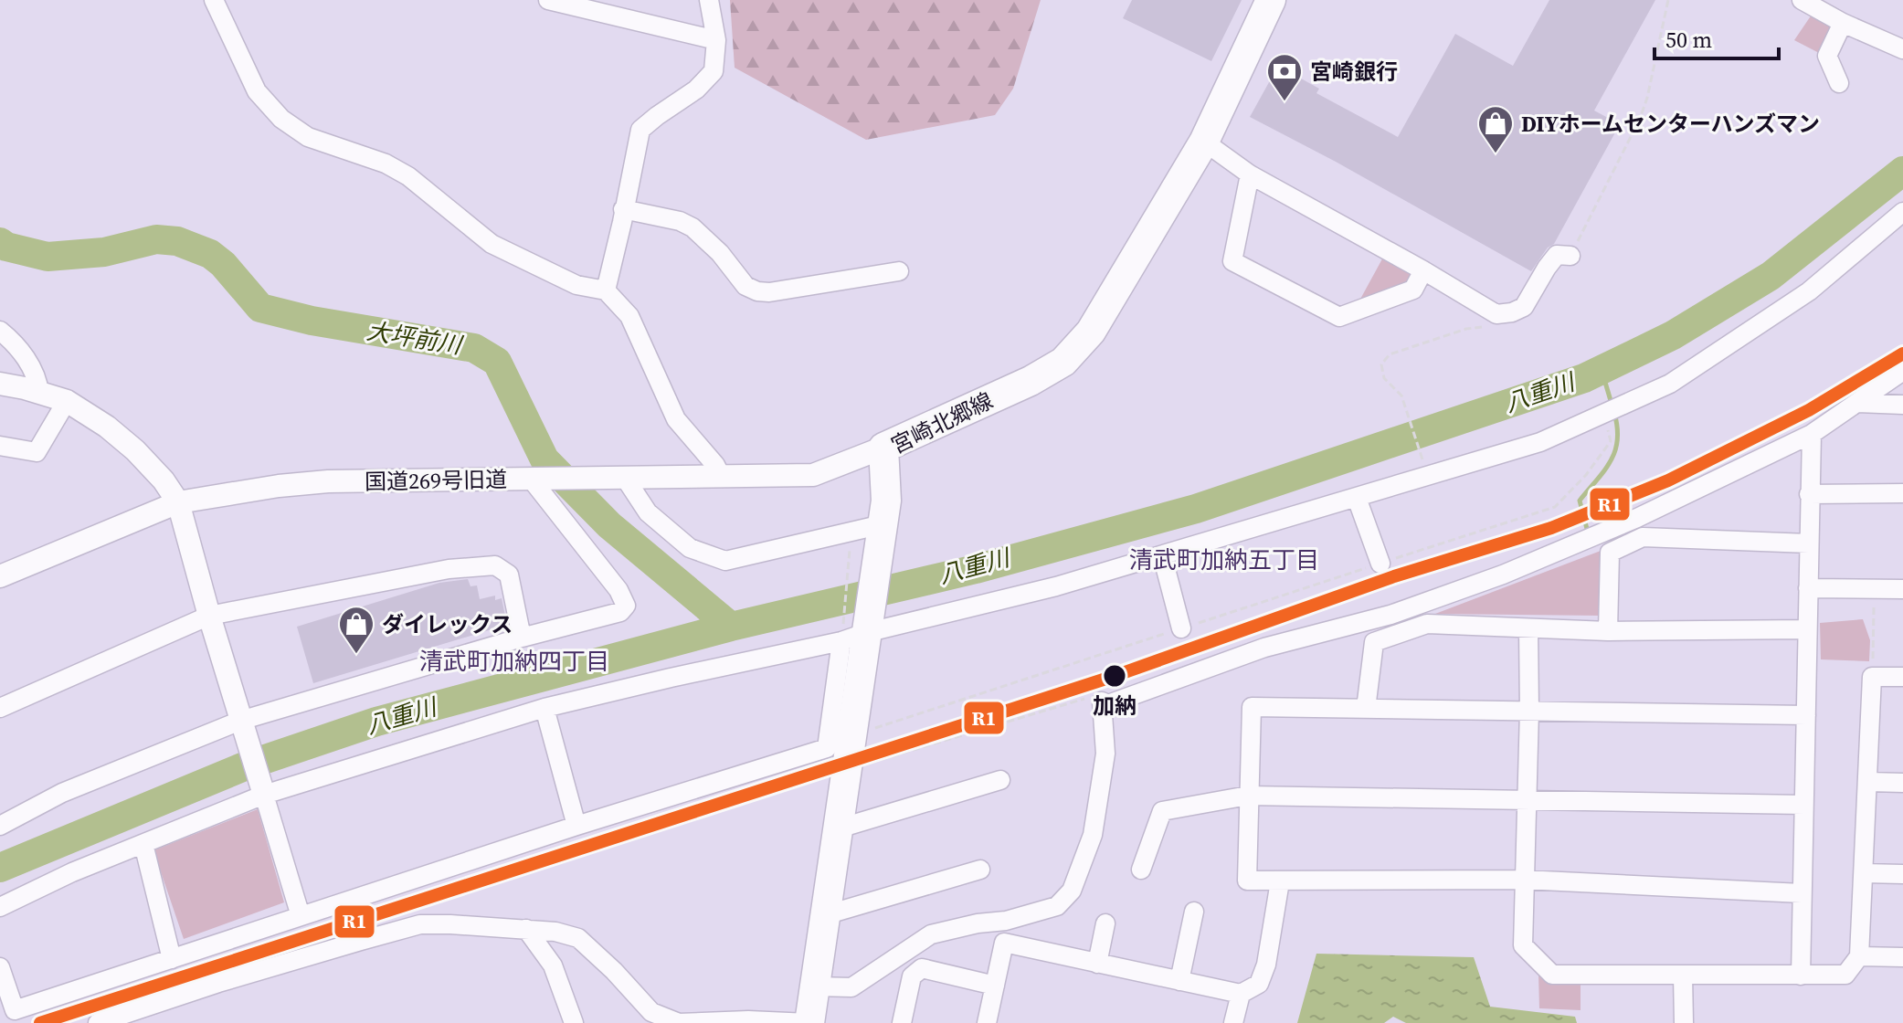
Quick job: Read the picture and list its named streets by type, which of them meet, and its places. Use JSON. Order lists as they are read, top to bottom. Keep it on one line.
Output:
{"streets":{"main road":["宮崎北郷線"],"street":["国道269号旧道"]},"crossings":[["宮崎北郷線","国道269号旧道"]],"districts":["清武町加納五丁目","清武町加納四丁目"],"water":["大坪前川","八重川"],"places":{"bank":["宮崎銀行"],"shop":["DIYホームセンターハンズマン","ダイレックス"],"other":["加納"]},"lines":["transit line R1"],"scale_bar":"50 m"}
